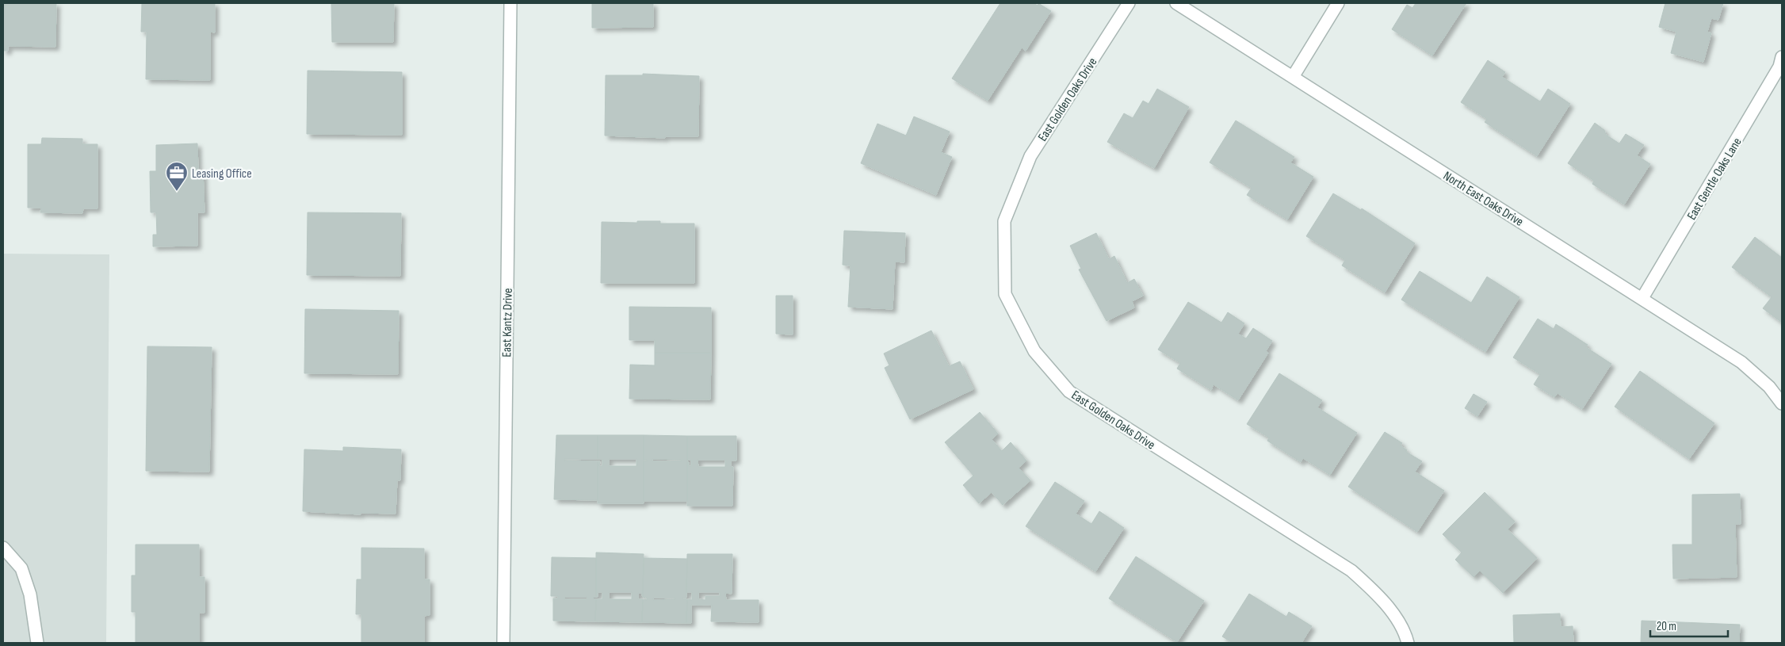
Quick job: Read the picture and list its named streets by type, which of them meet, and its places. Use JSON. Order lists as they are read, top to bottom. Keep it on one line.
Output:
{"streets":{"street":["East Golden Oaks Drive","East Gentle Oaks Lane","North East Oaks Drive","East Kantz Drive"]},"crossings":[["East Gentle Oaks Lane","North East Oaks Drive"]],"places":{"office":["Leasing Office"]},"scale_bar":"20 m"}
